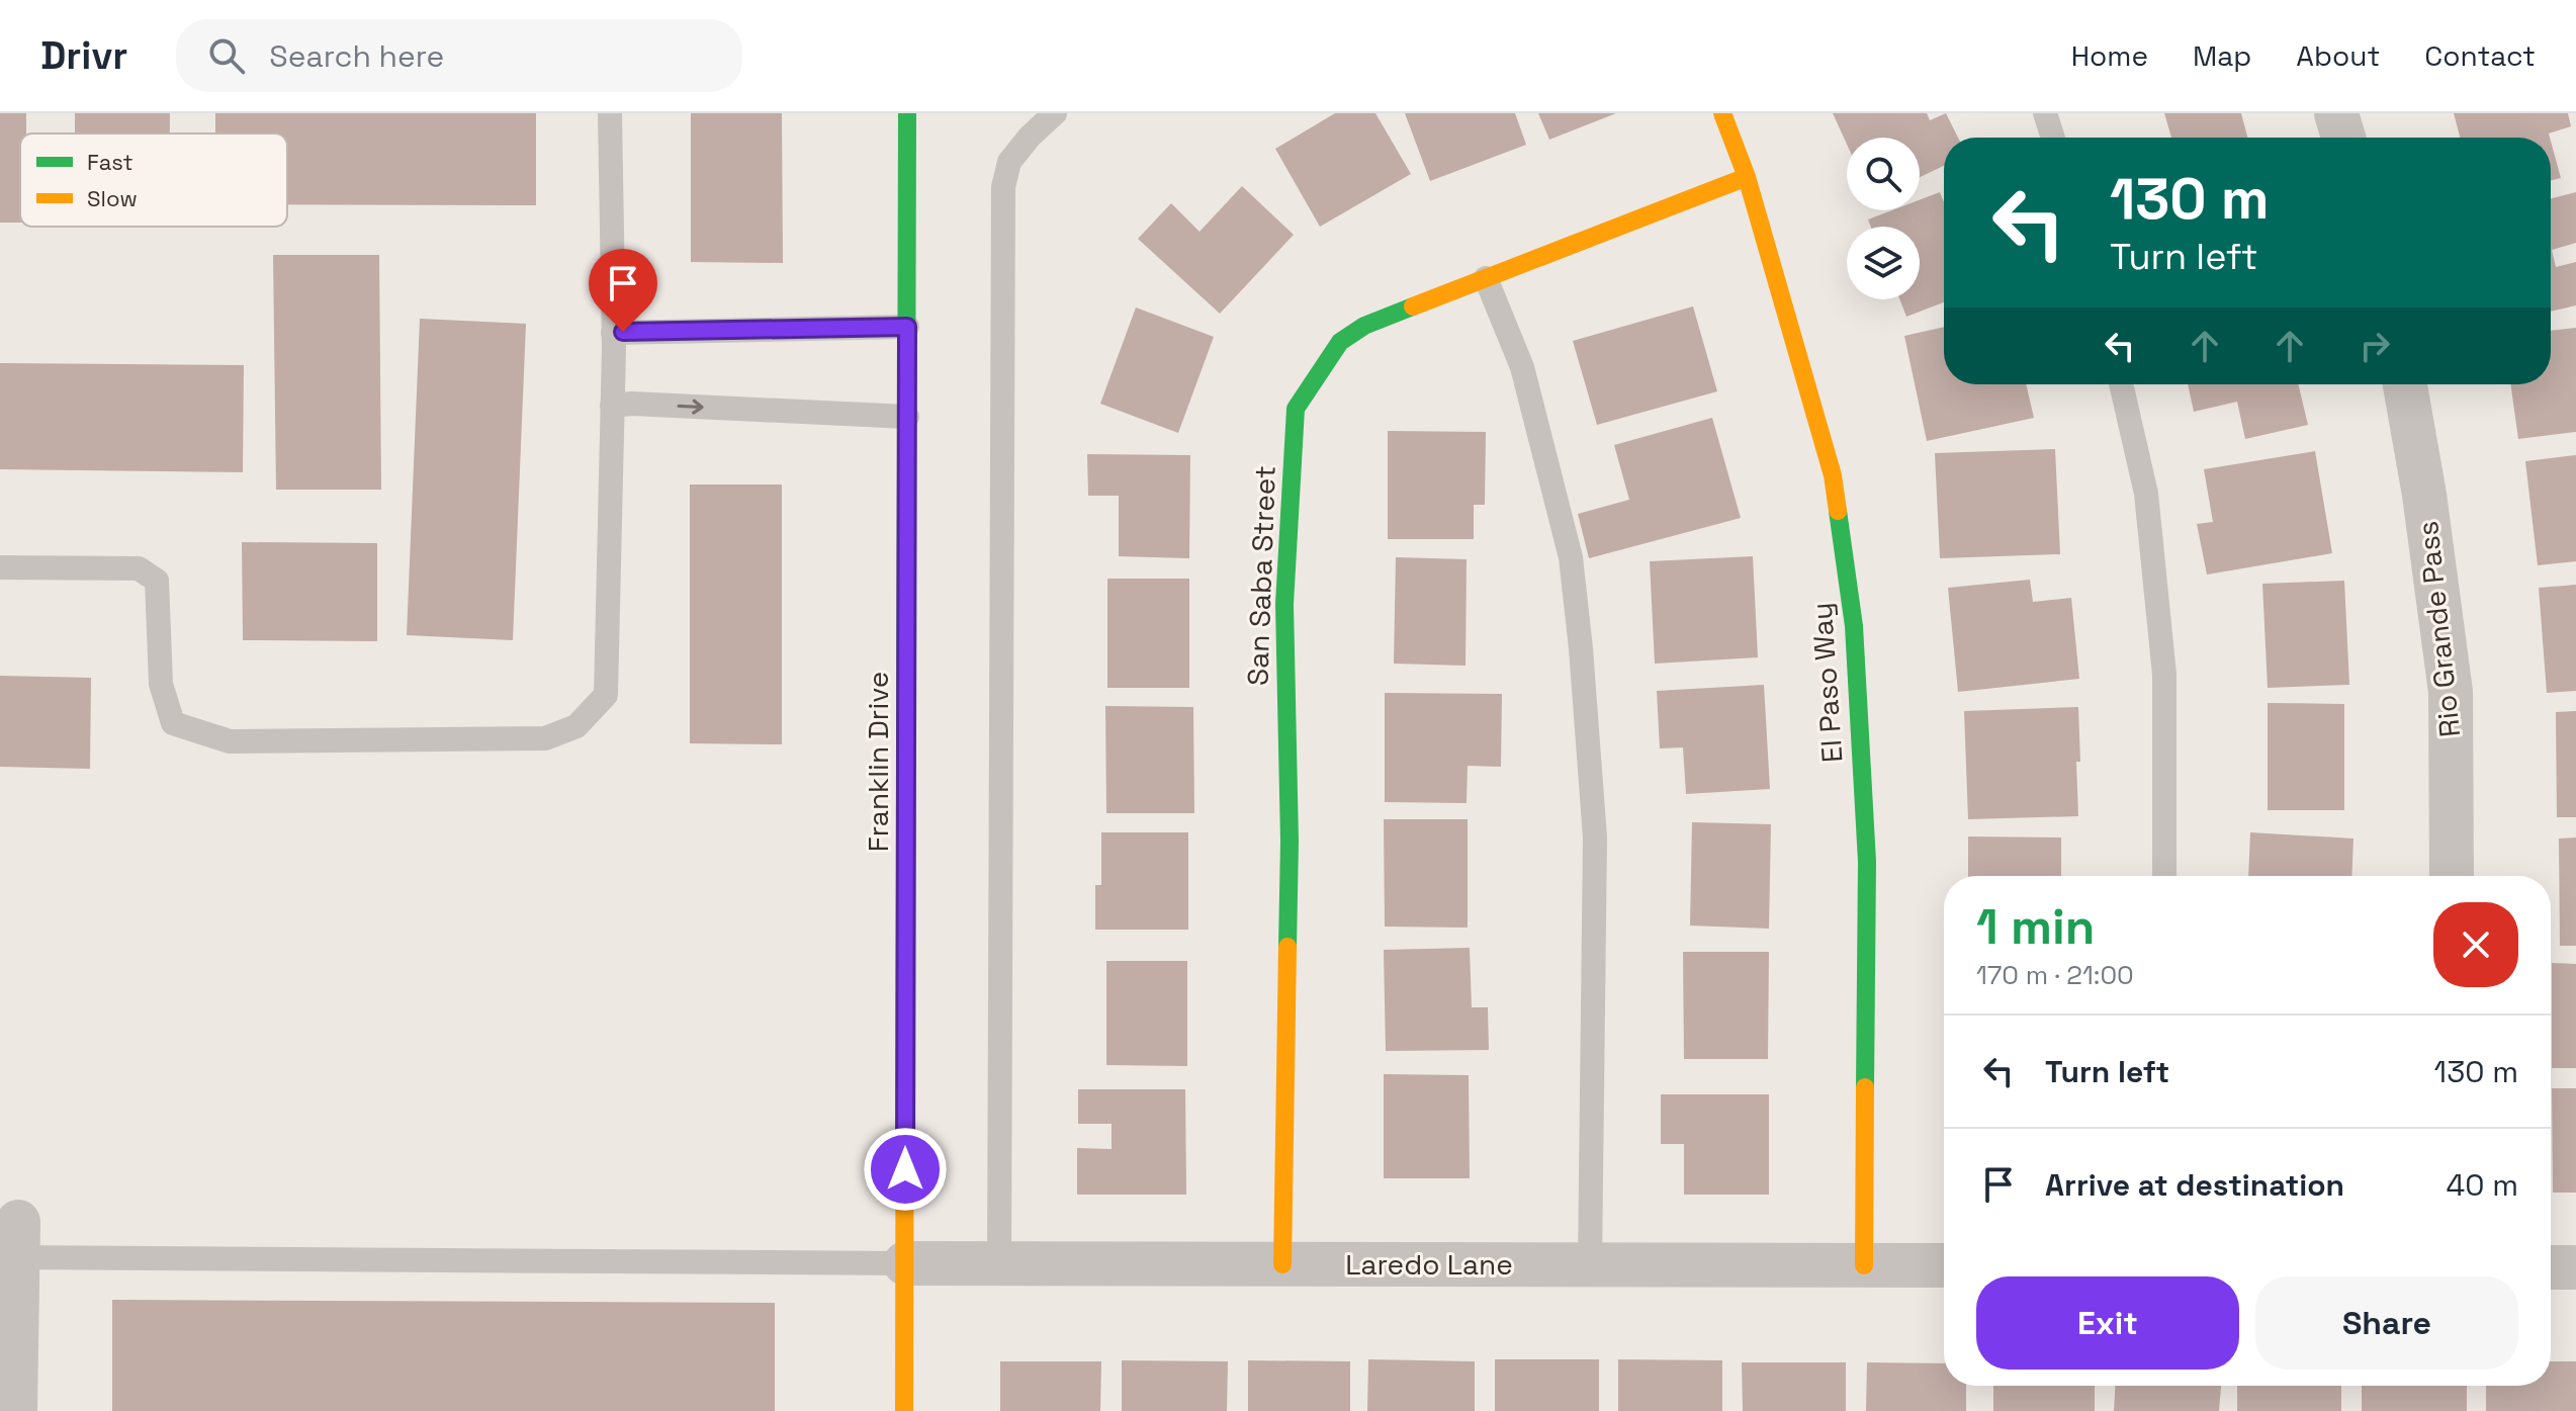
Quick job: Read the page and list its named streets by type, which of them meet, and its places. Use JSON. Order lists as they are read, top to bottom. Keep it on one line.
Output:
{"streets":{"street":["San Saba Street","Rio Grande Pass","El Paso Way","Franklin Drive","Laredo Lane"]},"crossings":[["San Saba Street","El Paso Way"],["San Saba Street","Laredo Lane"],["El Paso Way","Laredo Lane"],["Franklin Drive","Laredo Lane"]],"legend":["Fast","Slow"],"page":{"header":"Drivr","search":"Search here","nav":["Home","Map","About","Contact"],"turn":["130 m","Turn left"],"heading":["1 min","170 m · 21:00"],"list":[{"name":"Turn left","value":"130 m"},{"name":"Arrive at destination","value":"40 m"}],"buttons":["Exit","Share"]}}
